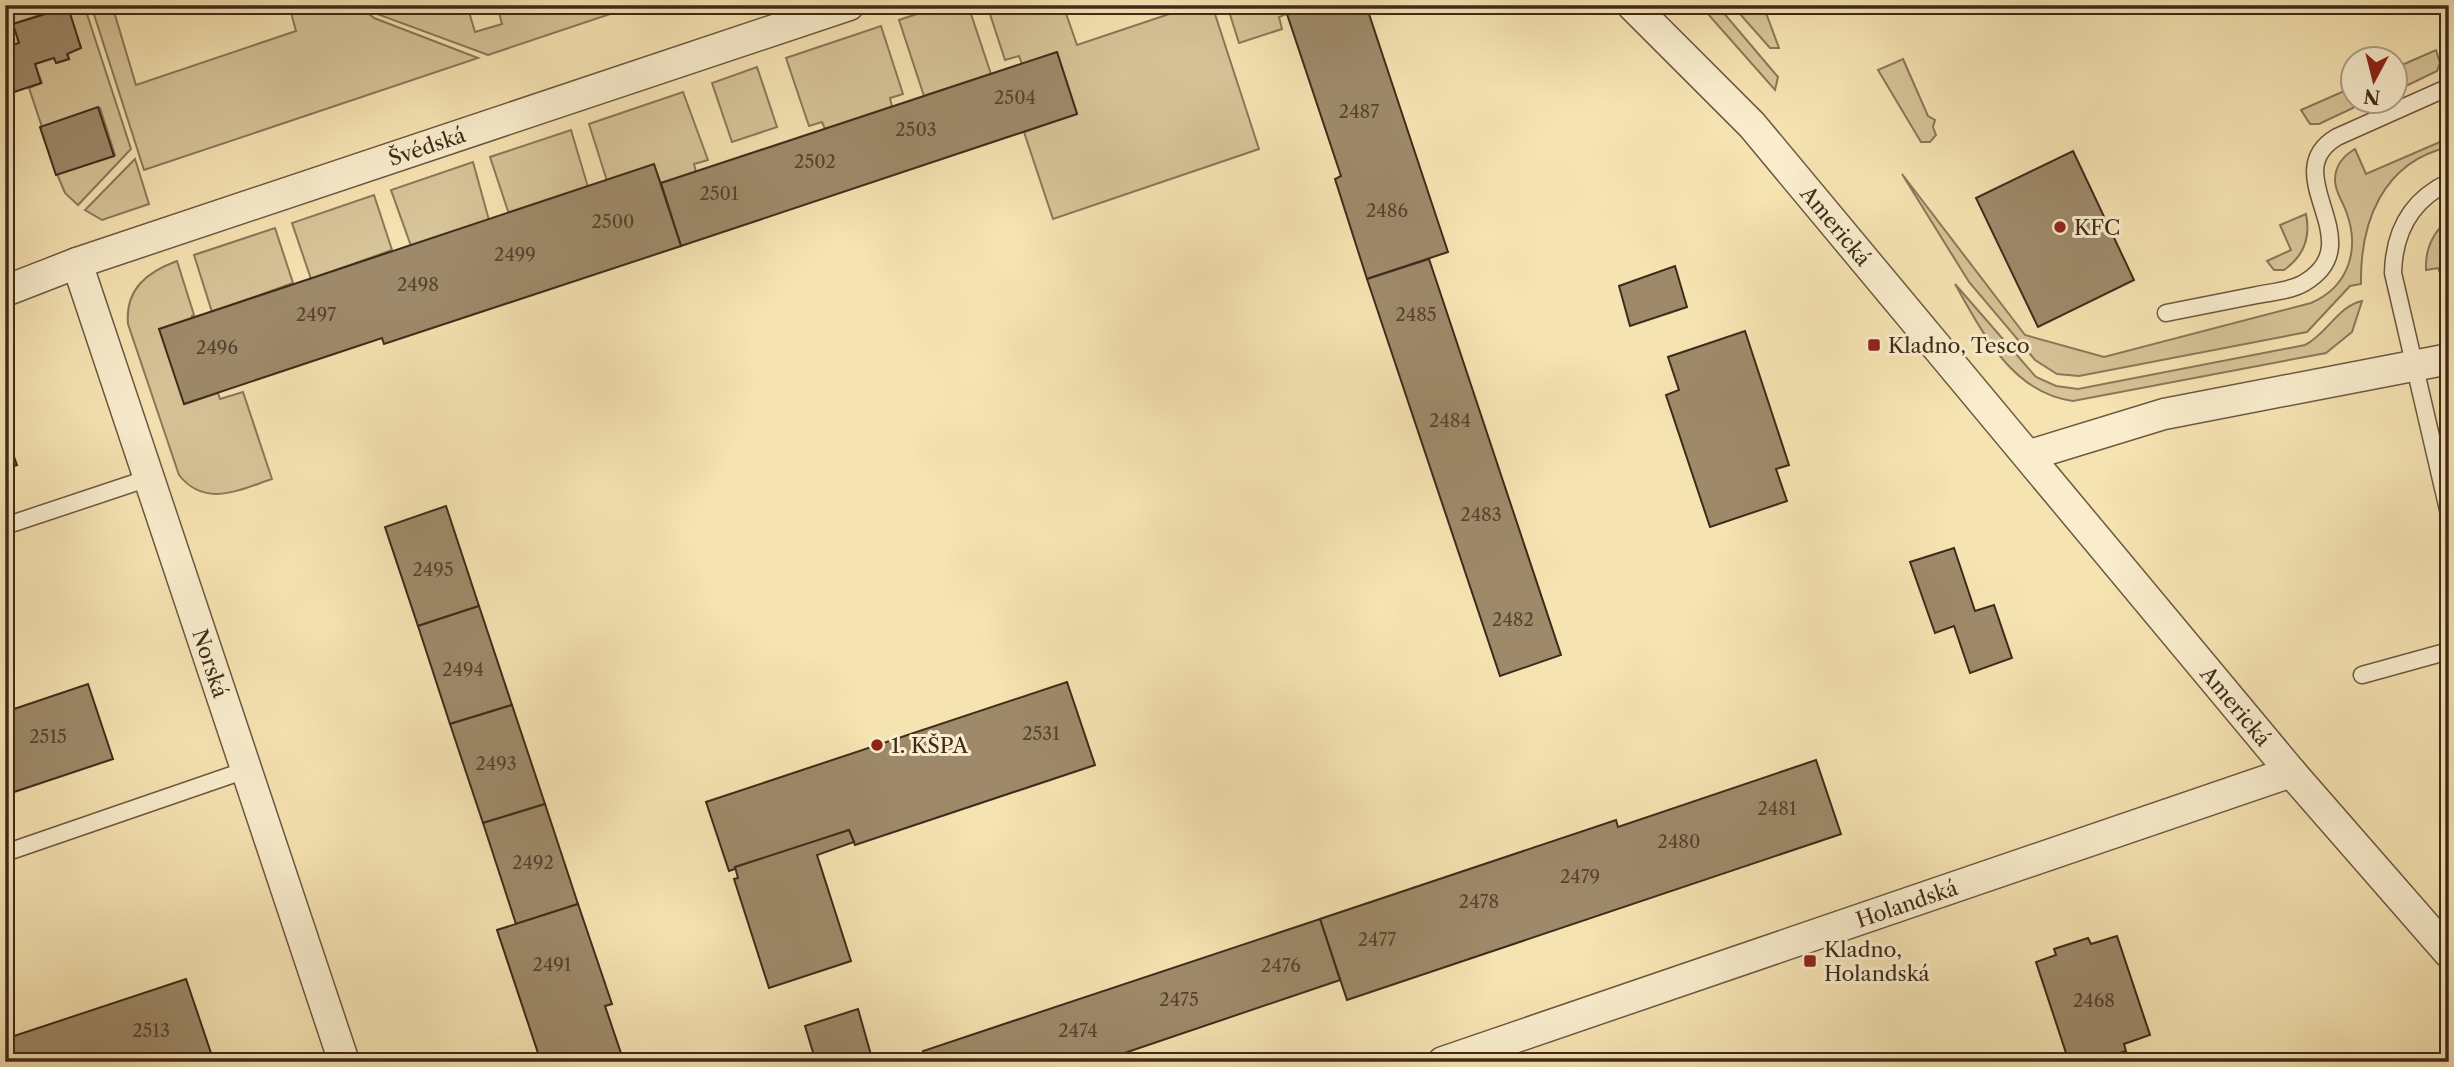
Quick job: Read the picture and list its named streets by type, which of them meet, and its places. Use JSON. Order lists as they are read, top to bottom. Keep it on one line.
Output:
{"streets":{"street":["Švédská","Americká","Norská","Holandská"]},"crossings":[["Švédská","Norská"],["Americká","Holandská"]],"places":{"other":["KFC","1. KŠPA"],"transit":["Kladno, Tesco","Kladno, Holandská"]},"house_numbers":["2504","2487","2503","2502","2501","2486","2500","2499","2498","2497","2485","2496","2484","2483","2495","2482","2494","2531","2515","2493","2481","2480","2492","2479","2478","2477","2491","2476","2475","2468","2513","2474"],"north":"bottom"}
